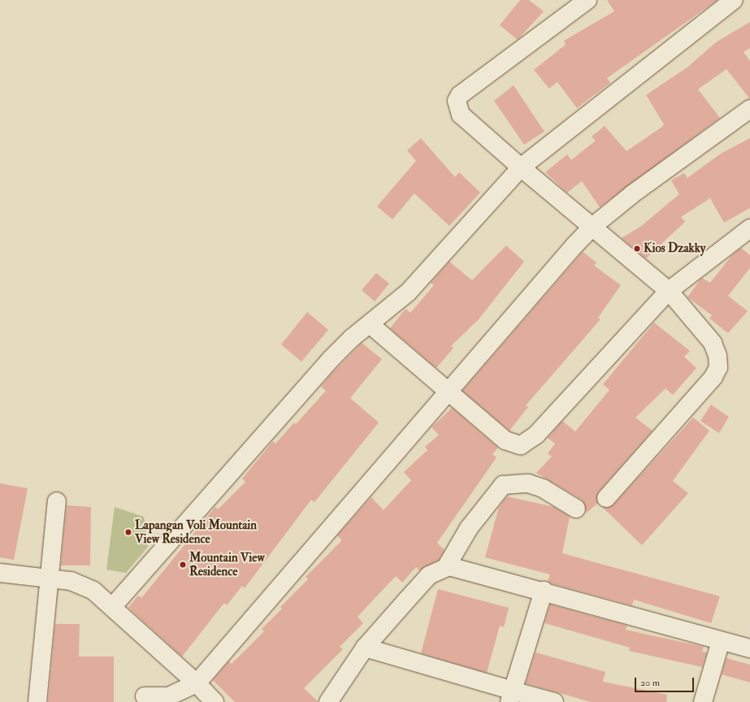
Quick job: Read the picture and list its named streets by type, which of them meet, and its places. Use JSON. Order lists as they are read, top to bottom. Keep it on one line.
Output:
{"places":["Kios Dzakky","Lapangan Voli Mountain View Residence","Mountain View Residence"],"scale_bar":"20 m"}
